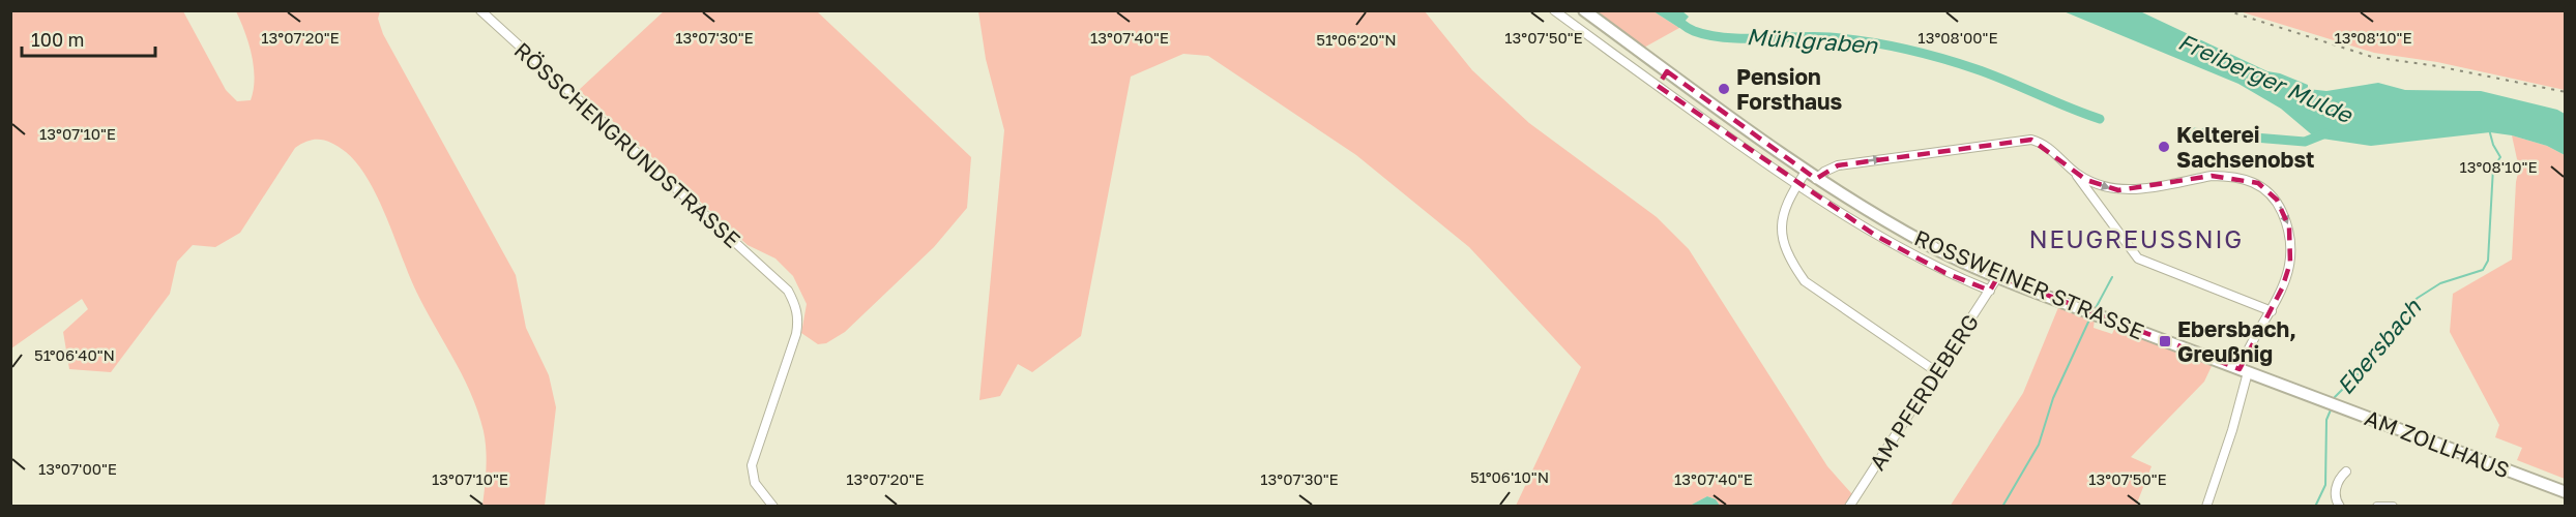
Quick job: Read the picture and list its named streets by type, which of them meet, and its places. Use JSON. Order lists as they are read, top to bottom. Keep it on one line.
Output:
{"streets":{"main road":["ROSSWEINER STRASSE","AM ZOLLHAUS"],"street":["RÖSSCHENGRUNDSTRASSE","AM PFERDEBERG"]},"crossings":[["ROSSWEINER STRASSE","AM PFERDEBERG"],["ROSSWEINER STRASSE","AM ZOLLHAUS"]],"districts":["NEUGREUSSNIG"],"water":["Mühlgraben","Freiberger Mulde","Ebersbach"],"places":{"other":["Pension Forsthaus","Kelterei Sachsenobst"],"transit":["Ebersbach, Greußnig"]},"scale_bar":"100 m","coordinates":["13°07'50\"E","13°07'20\"E","13°07'30\"E","13°07'40\"E","13°08'00\"E","13°08'10\"E","51°06'20\"N","13°07'10\"E","51°06'40\"N","13°07'00\"E","51°06'10\"N"]}
